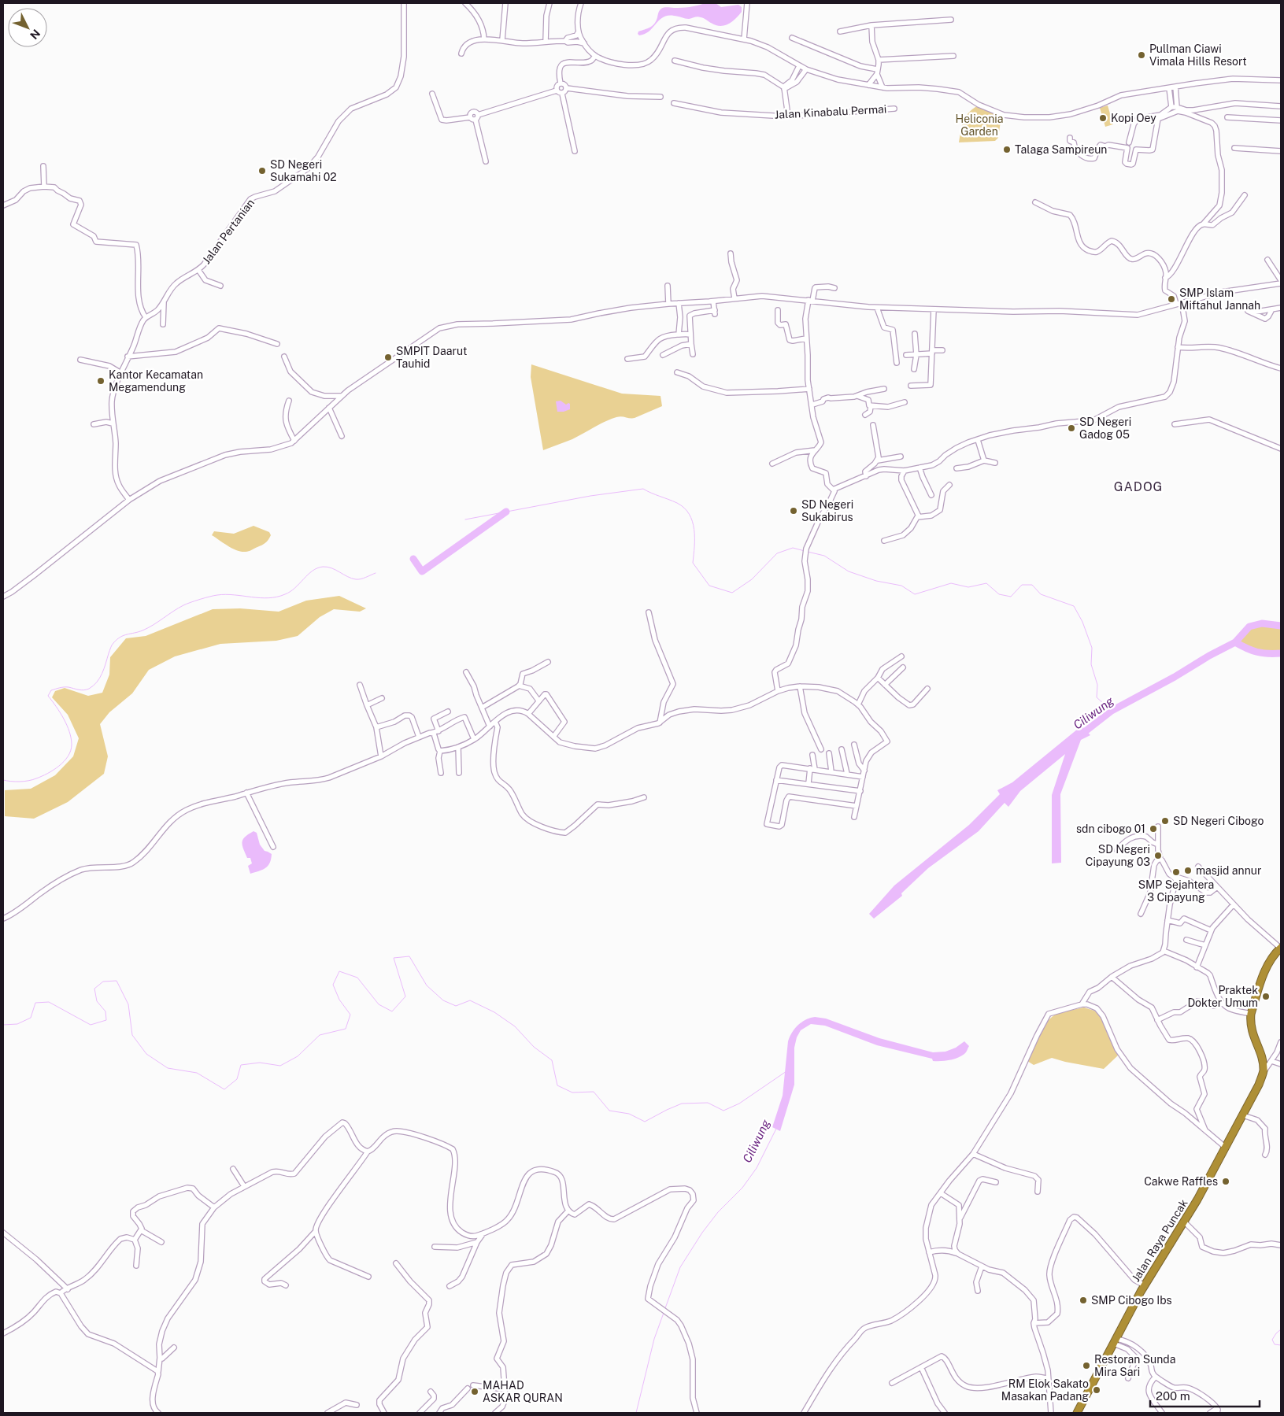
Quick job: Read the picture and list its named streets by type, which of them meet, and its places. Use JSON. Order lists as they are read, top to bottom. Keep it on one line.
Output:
{"streets":{"highway":["Jalan Raya Puncak"],"street":["Jalan Kinabalu Permai","Jalan Pertanian"]},"districts":["GADOG"],"water":["Ciliwung"],"parks":["Heliconia Garden"],"places":["Pullman Ciawi Vimala Hills Resort","Kopi Oey","Talaga Sampireun","SD Negeri Sukamahi 02","SMP Islam Miftahul Jannah","SMPIT Daarut Tauhid","Kantor Kecamatan Megamendung","SD Negeri Gadog 05","SD Negeri Sukabirus","SD Negeri Cibogo","sdn cibogo 01","SD Negeri Cipayung 03","masjid annur","SMP Sejahtera 3 Cipayung","Praktek Dokter Umum","Cakwe Raffles","SMP Cibogo Ibs","Restoran Sunda Mira Sari","RM Elok Sakato Masakan Padang","MAHAD ASKAR QURAN"],"scale_bar":"200 m","north":"bottom right"}
